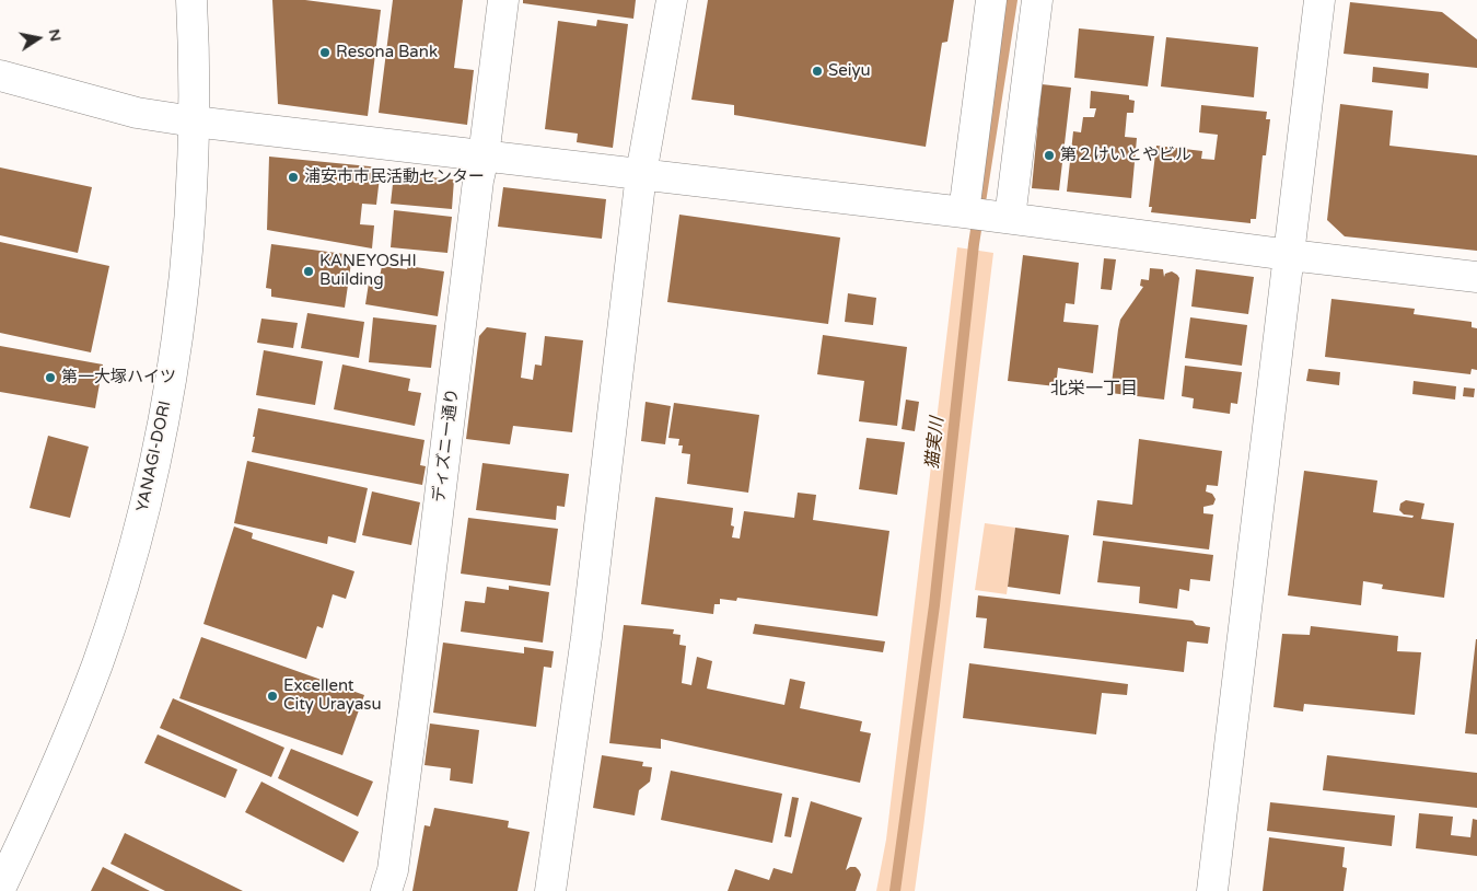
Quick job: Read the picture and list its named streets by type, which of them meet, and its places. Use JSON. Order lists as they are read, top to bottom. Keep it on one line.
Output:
{"streets":{"street":["ディズニー通り","YANAGI-DORI"]},"districts":["北栄一丁目"],"water":["猫実川"],"places":["Resona Bank","Seiyu","第２けいとやビル","浦安市市民活動センター","KANEYOSHI Building","第一大塚ハイツ","Excellent City Urayasu"],"north":"right"}
